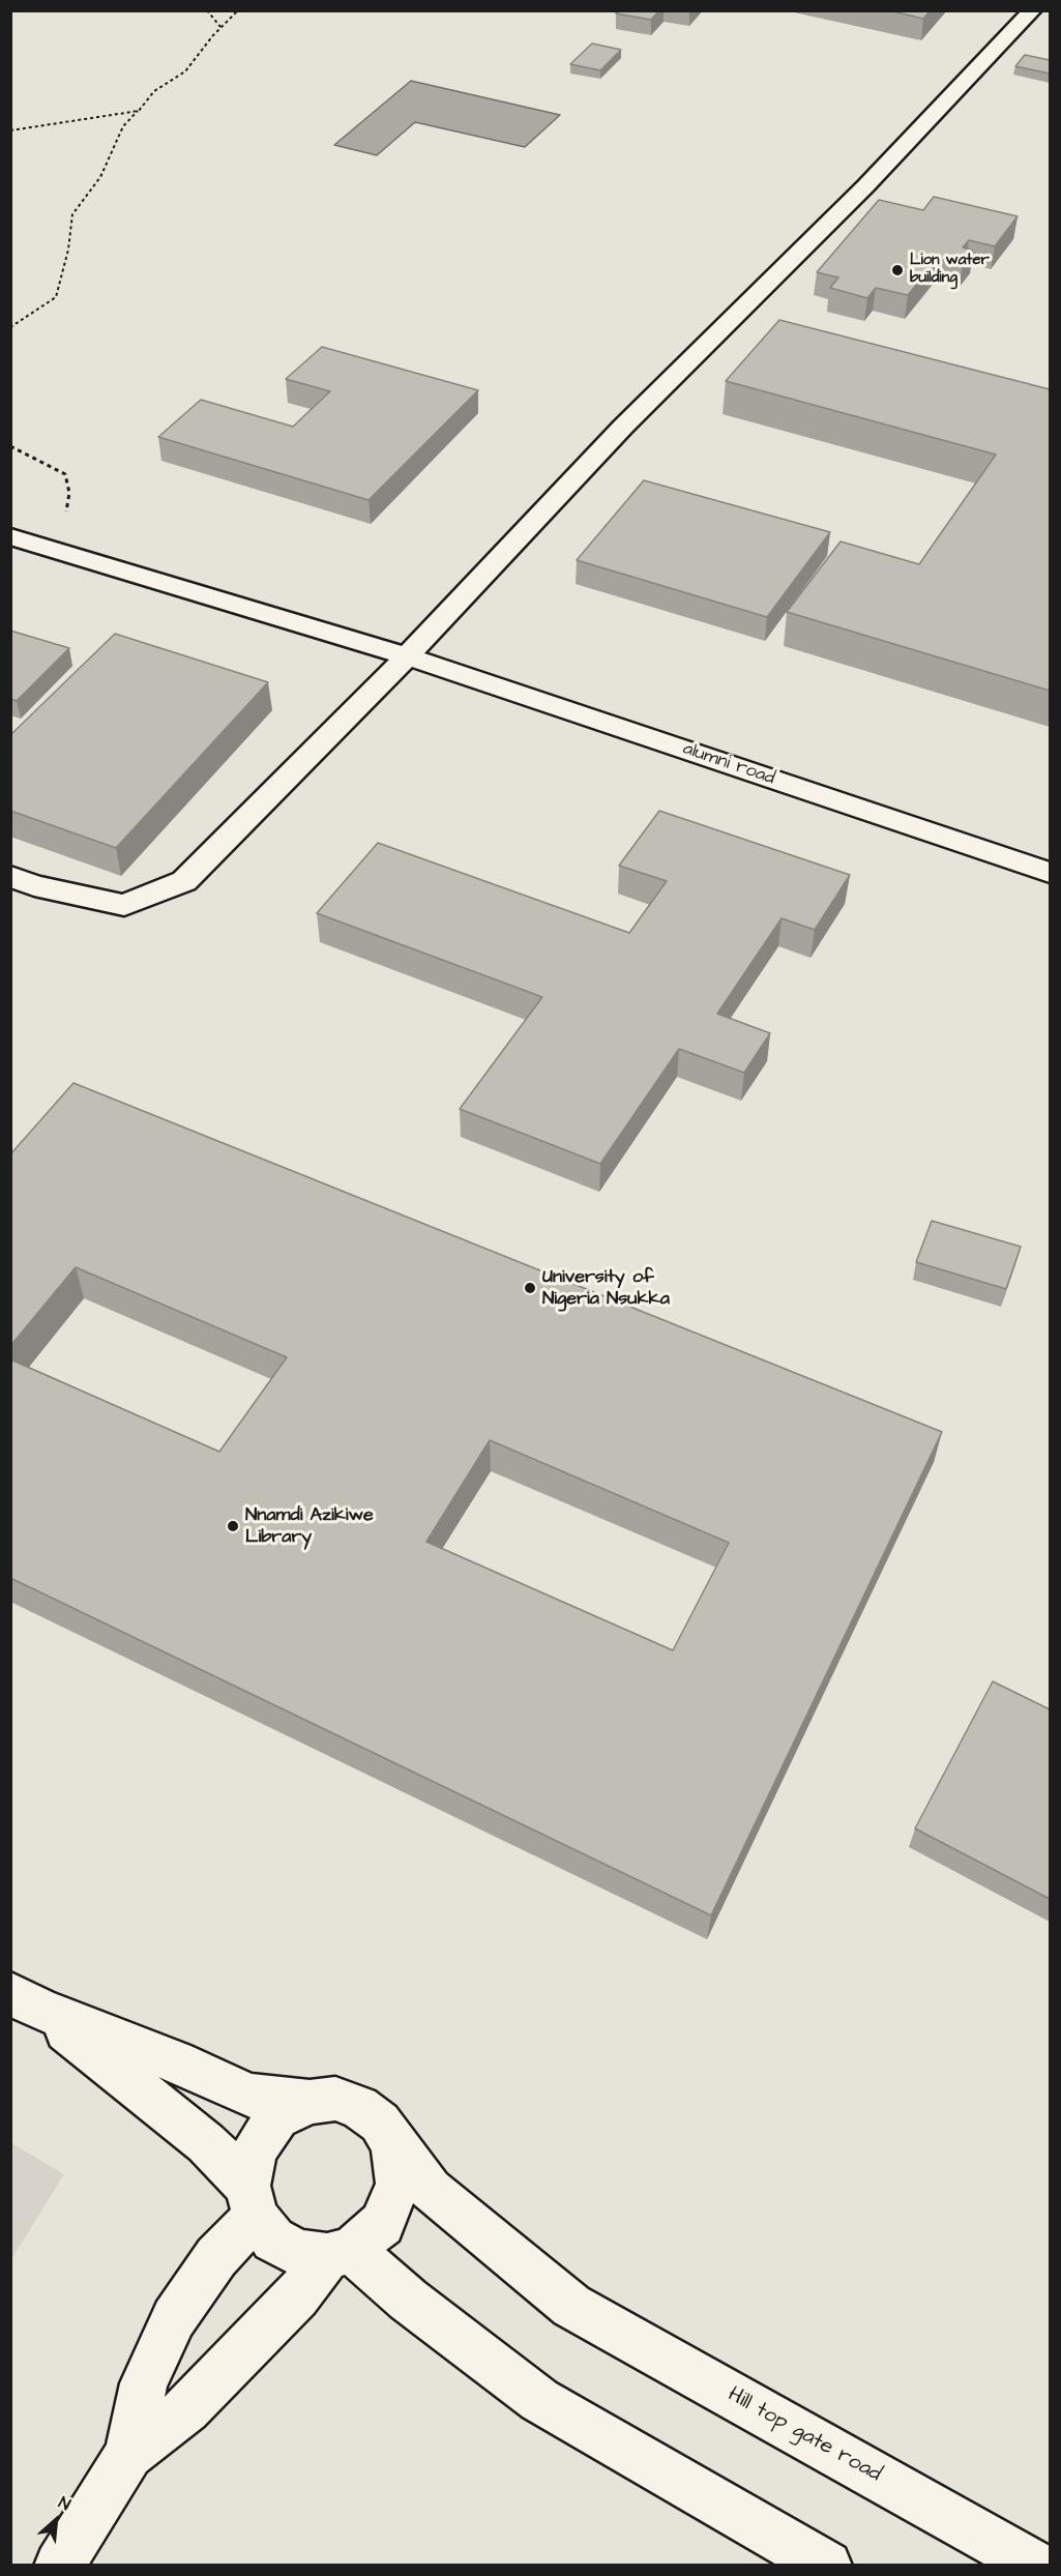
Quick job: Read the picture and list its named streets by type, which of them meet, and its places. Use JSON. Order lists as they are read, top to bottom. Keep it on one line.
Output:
{"streets":{"street":["alumni road","Hill top gate road"]},"places":["Lion water building","University of Nigeria Nsukka","Nnamdi Azikiwe Library"],"north":"top right"}
